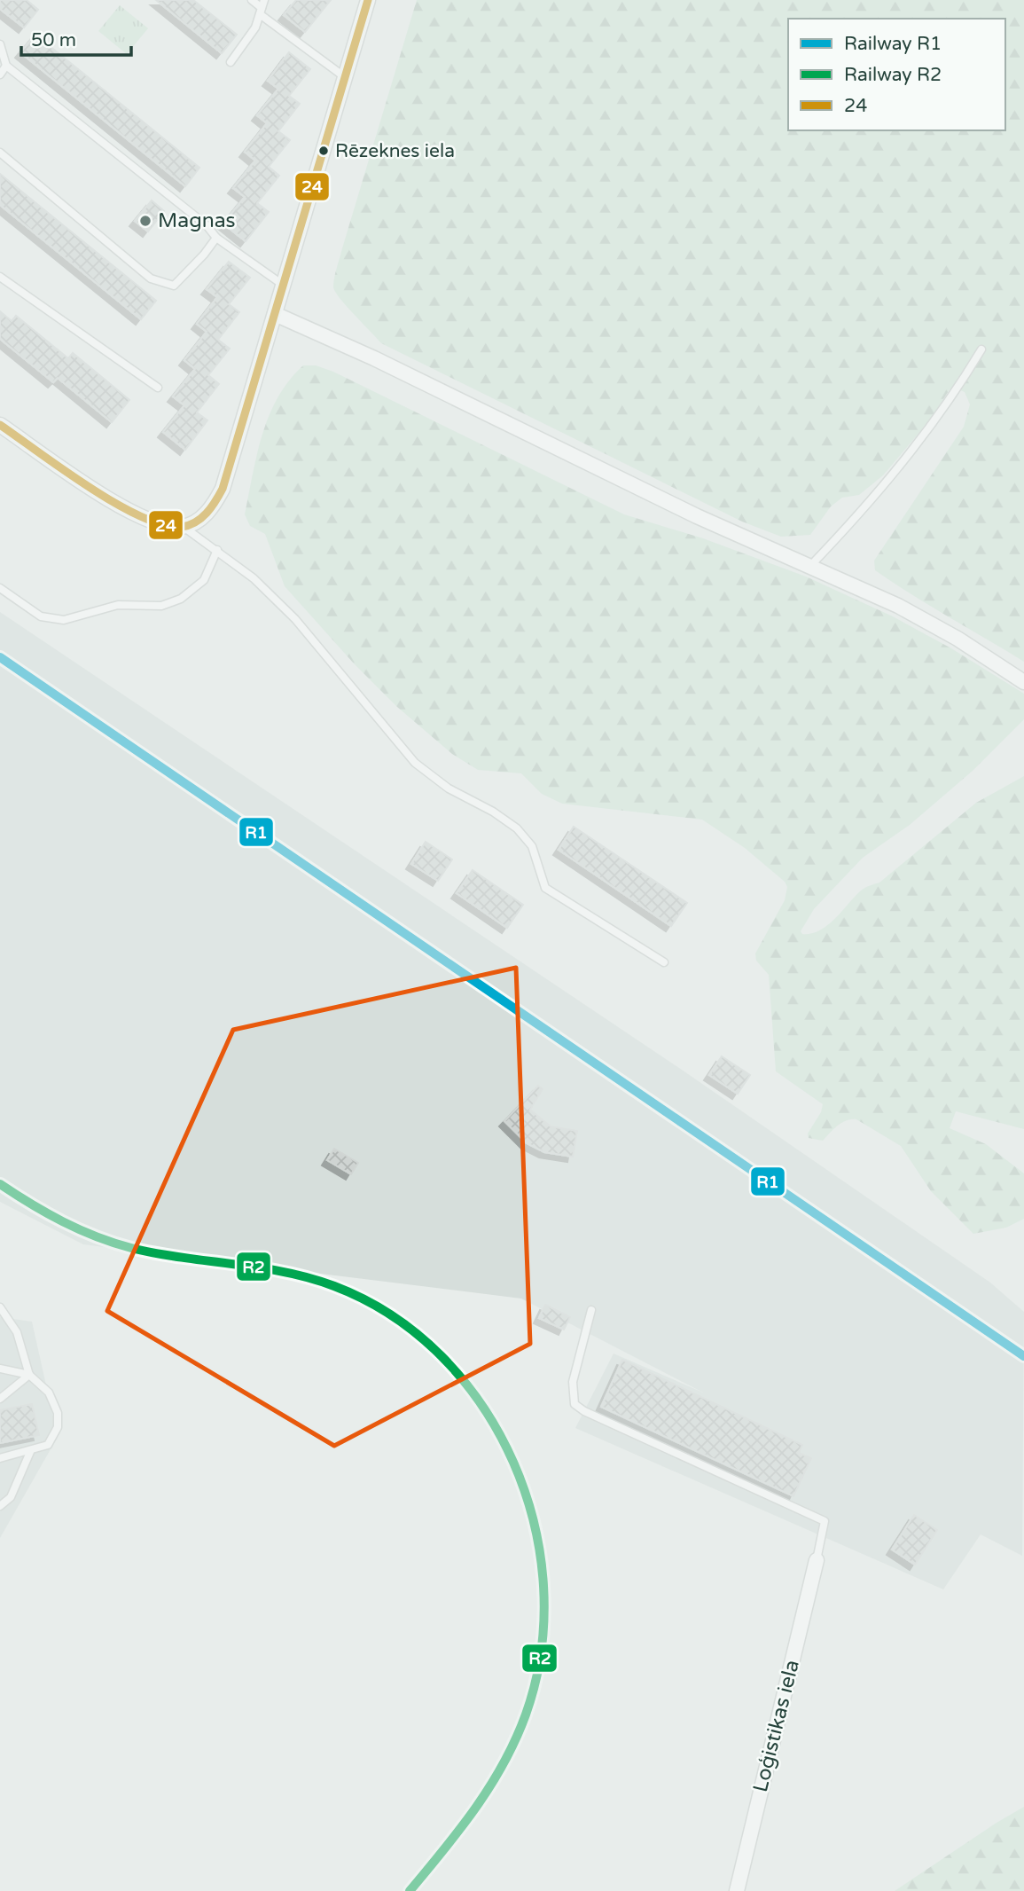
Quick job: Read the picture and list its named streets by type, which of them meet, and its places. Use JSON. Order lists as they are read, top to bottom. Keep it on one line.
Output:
{"streets":{"street":["Loģistikas iela"]},"places":["Rēzeknes iela","Magnas"],"lines":["transit line 24","rail line R1","rail line R2"],"legend":["Railway R1","Railway R2","24"],"scale_bar":"50 m"}
